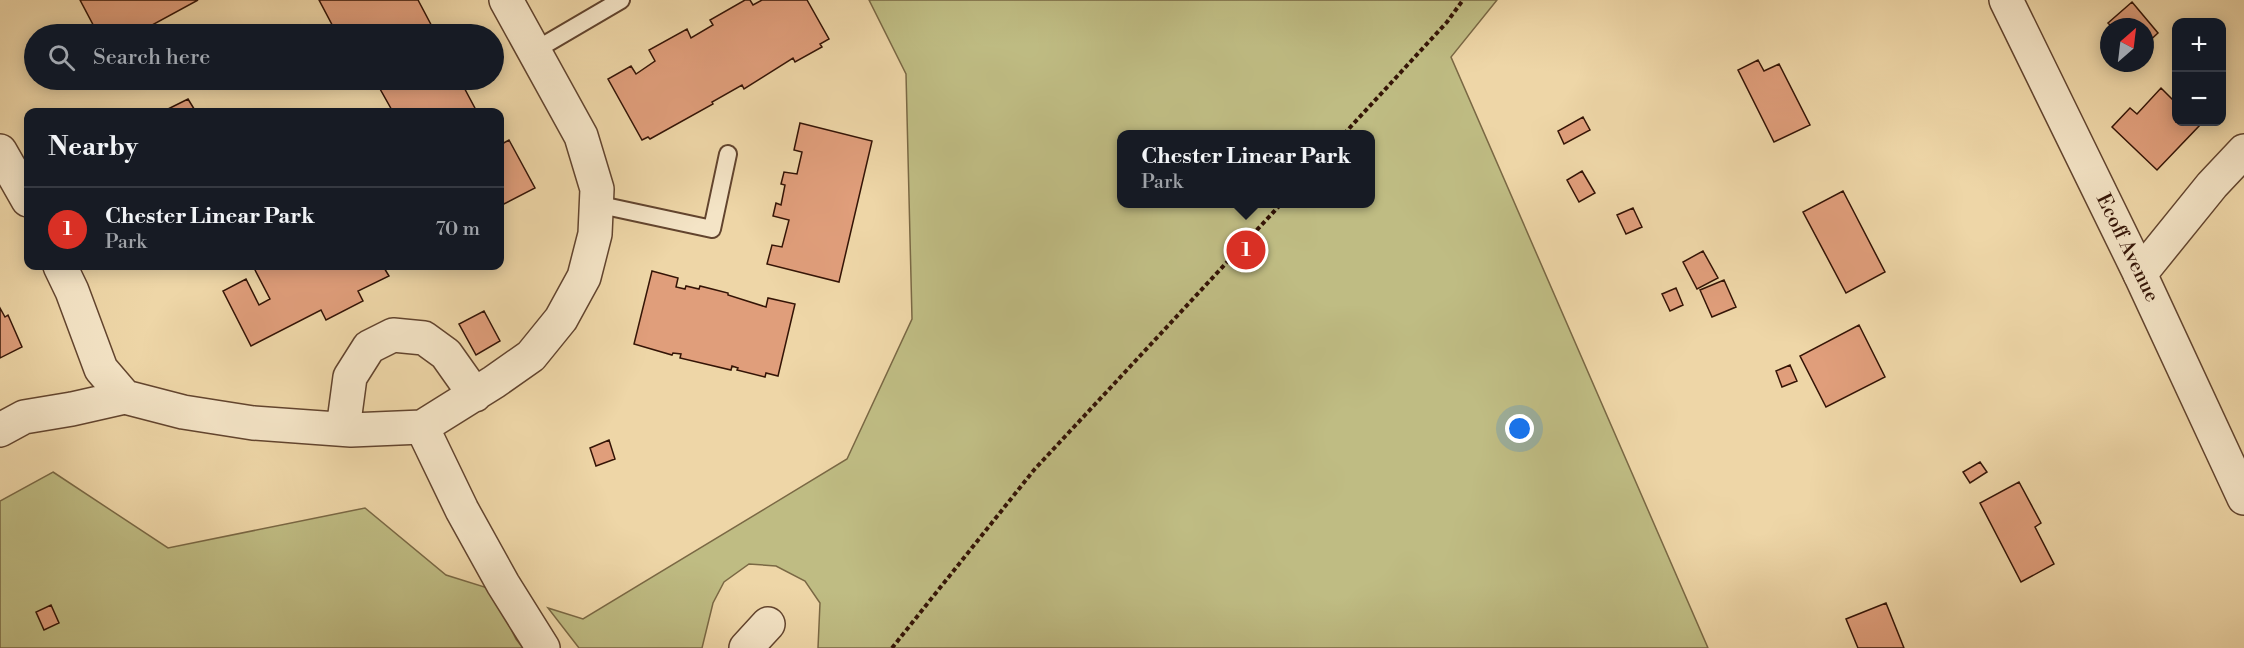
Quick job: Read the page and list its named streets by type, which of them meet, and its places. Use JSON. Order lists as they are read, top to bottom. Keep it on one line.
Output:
{"streets":{"street":["Ecoff Avenue"]},"north":"top right","page":{"map_buttons":["+","−"],"search":"Search here","heading":"Nearby","popup":["Chester Linear Park","Park"],"list":[{"mark":"1","name":"Chester Linear Park","note":"Park","value":"70 m"}],"pins":"1"}}
